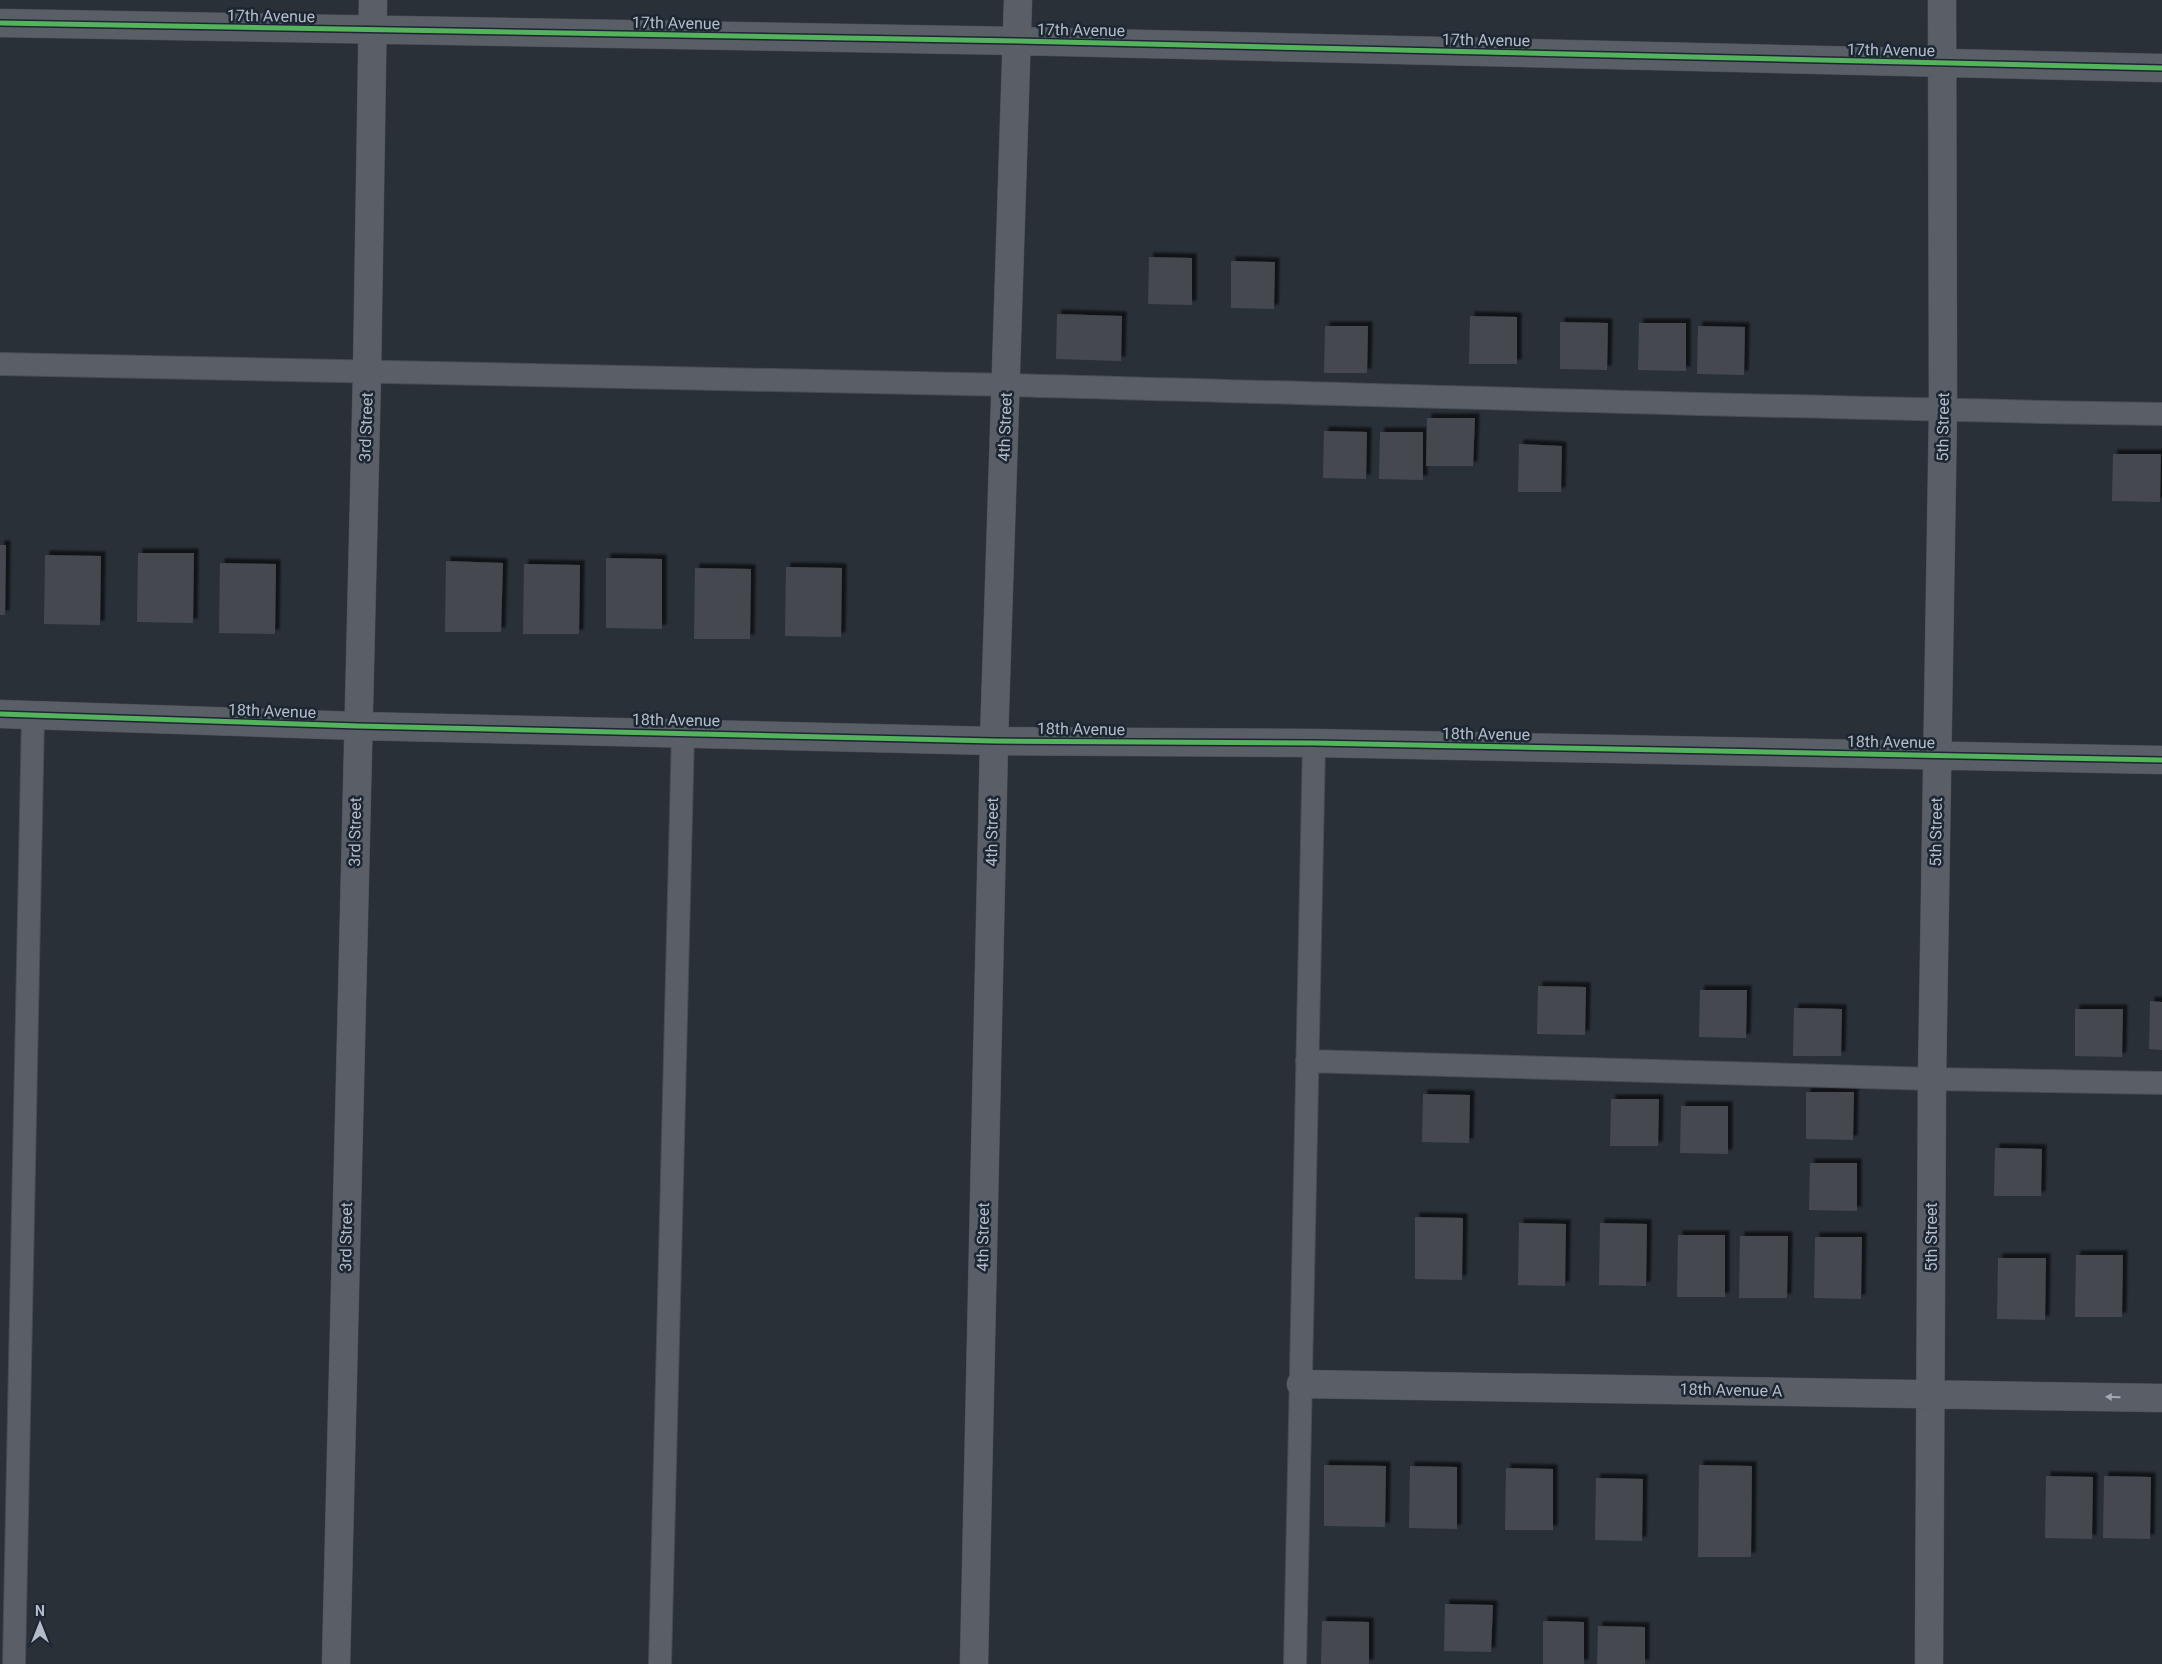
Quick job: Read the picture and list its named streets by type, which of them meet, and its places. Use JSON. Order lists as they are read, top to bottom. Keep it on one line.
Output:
{"streets":{"street":["17th Avenue","3rd Street","4th Street","5th Street","18th Avenue","18th Avenue A"]},"crossings":[["17th Avenue","3rd Street"],["17th Avenue","4th Street"],["17th Avenue","5th Street"],["3rd Street","18th Avenue"],["4th Street","18th Avenue"],["5th Street","18th Avenue"],["5th Street","18th Avenue A"]],"north":"top"}
